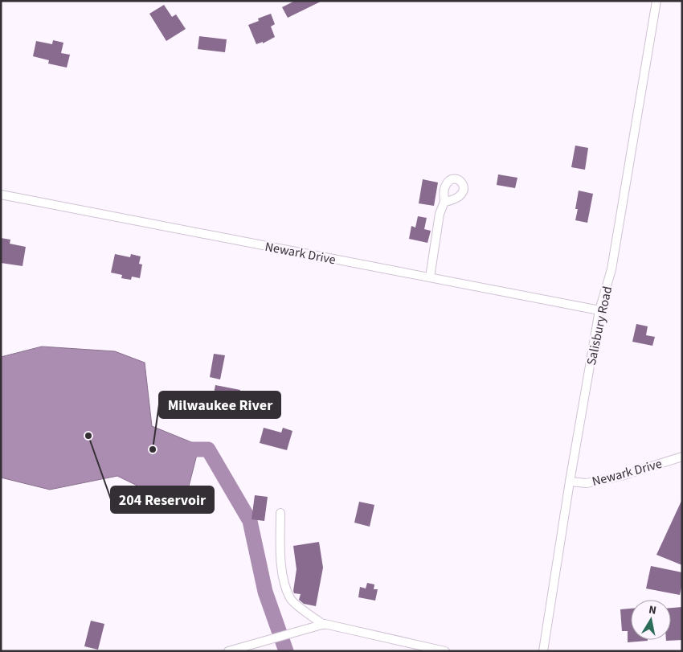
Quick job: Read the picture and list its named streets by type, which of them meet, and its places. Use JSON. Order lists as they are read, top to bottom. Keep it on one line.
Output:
{"streets":{"street":["Newark Drive","Salisbury Road"]},"crossings":[["Newark Drive","Salisbury Road"]],"places":["204 Reservoir","Milwaukee River"],"north":"top"}
